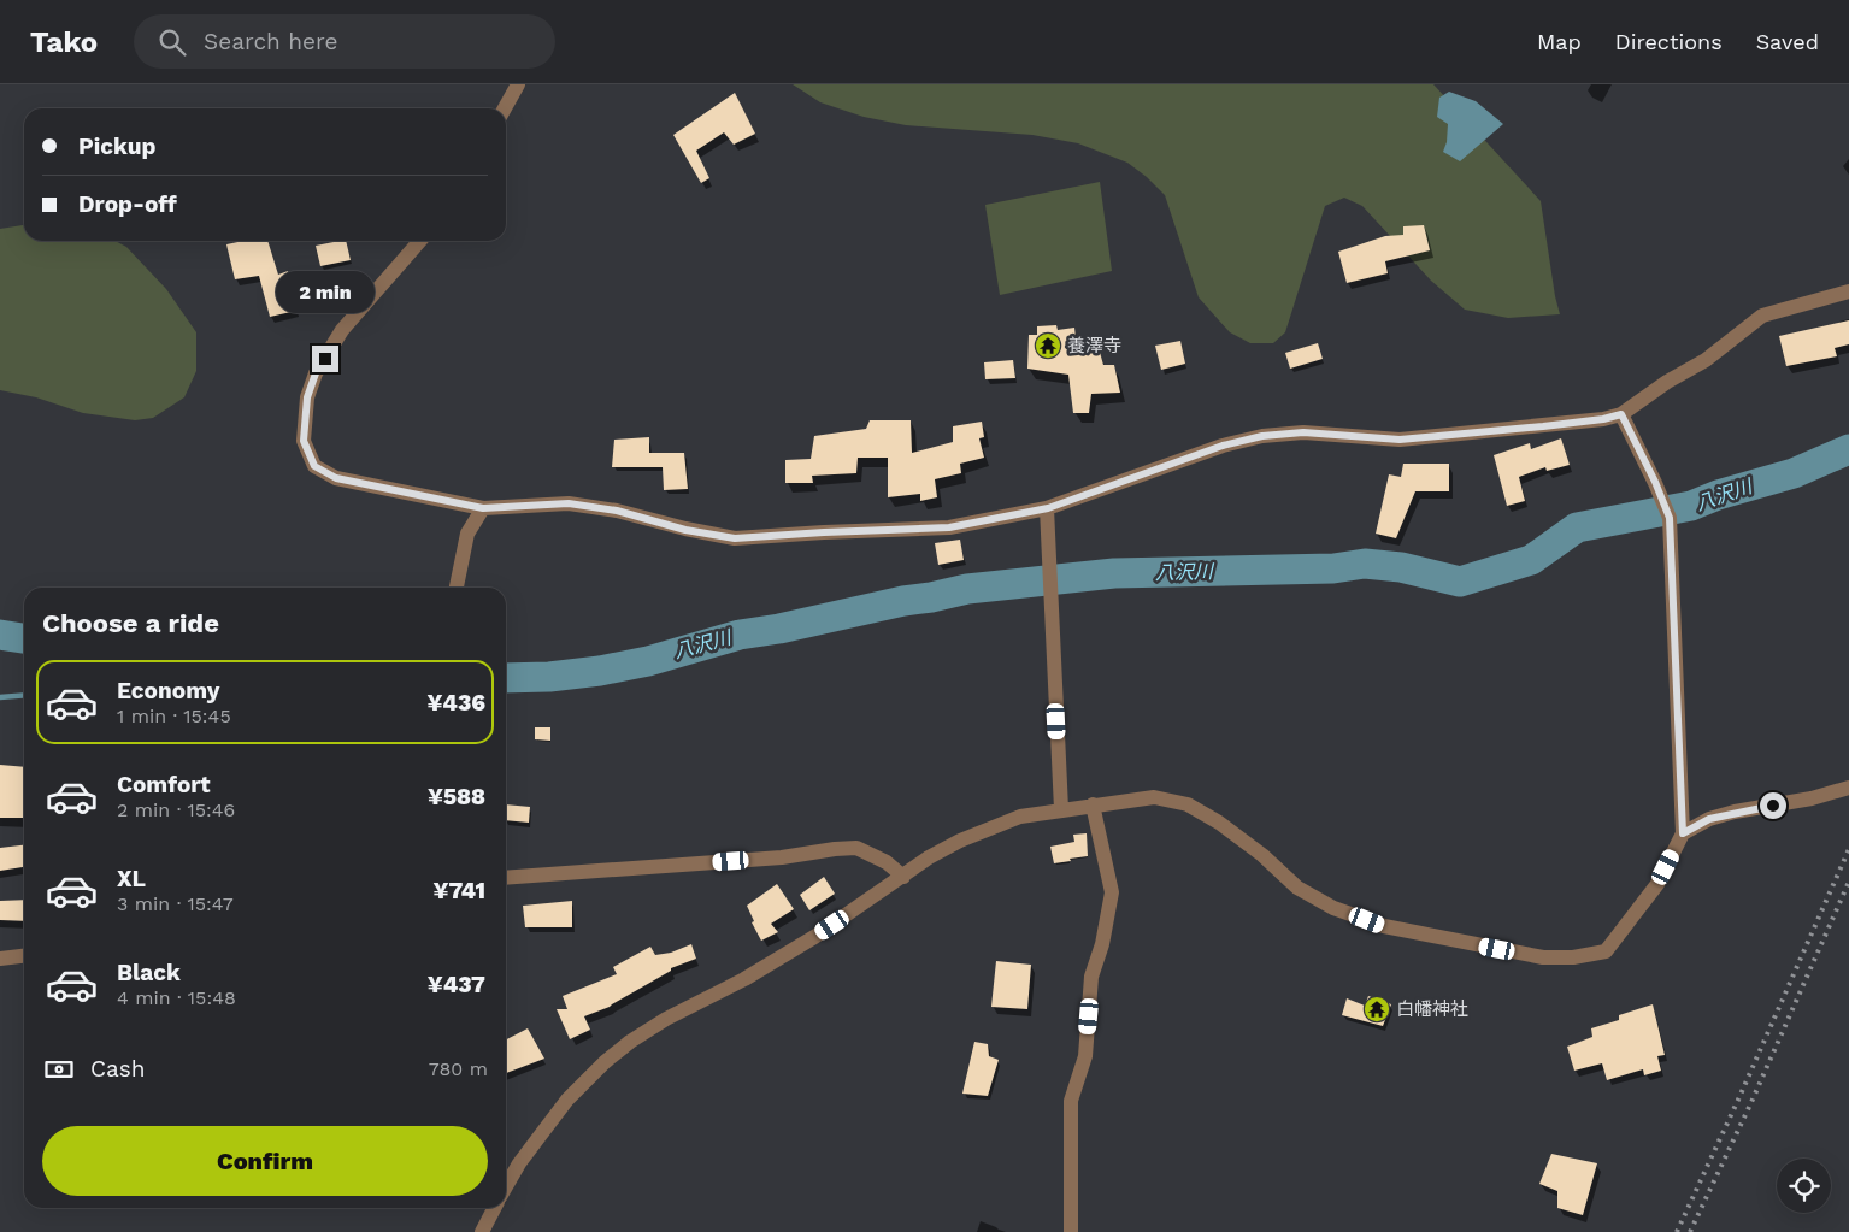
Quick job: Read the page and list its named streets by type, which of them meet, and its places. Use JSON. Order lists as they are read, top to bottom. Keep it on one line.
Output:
{"water":["八沢川"],"places":{"temple":["養澤寺","白幡神社"]},"page":{"header":"Tako","search":"Search here","nav":["Map","Directions","Saved"],"banner":["Pickup","Drop-off"],"bubble":"2 min","heading":"Choose a ride","list":[{"name":"Economy","note":"1 min · 15:45","value":"¥436"},{"name":"Comfort","note":"2 min · 15:46","value":"¥588"},{"name":"XL","note":"3 min · 15:47","value":"¥741"},{"name":"Black","note":"4 min · 15:48","value":"¥437"}],"pay":["Cash","780 m"],"buttons":"Confirm"}}
